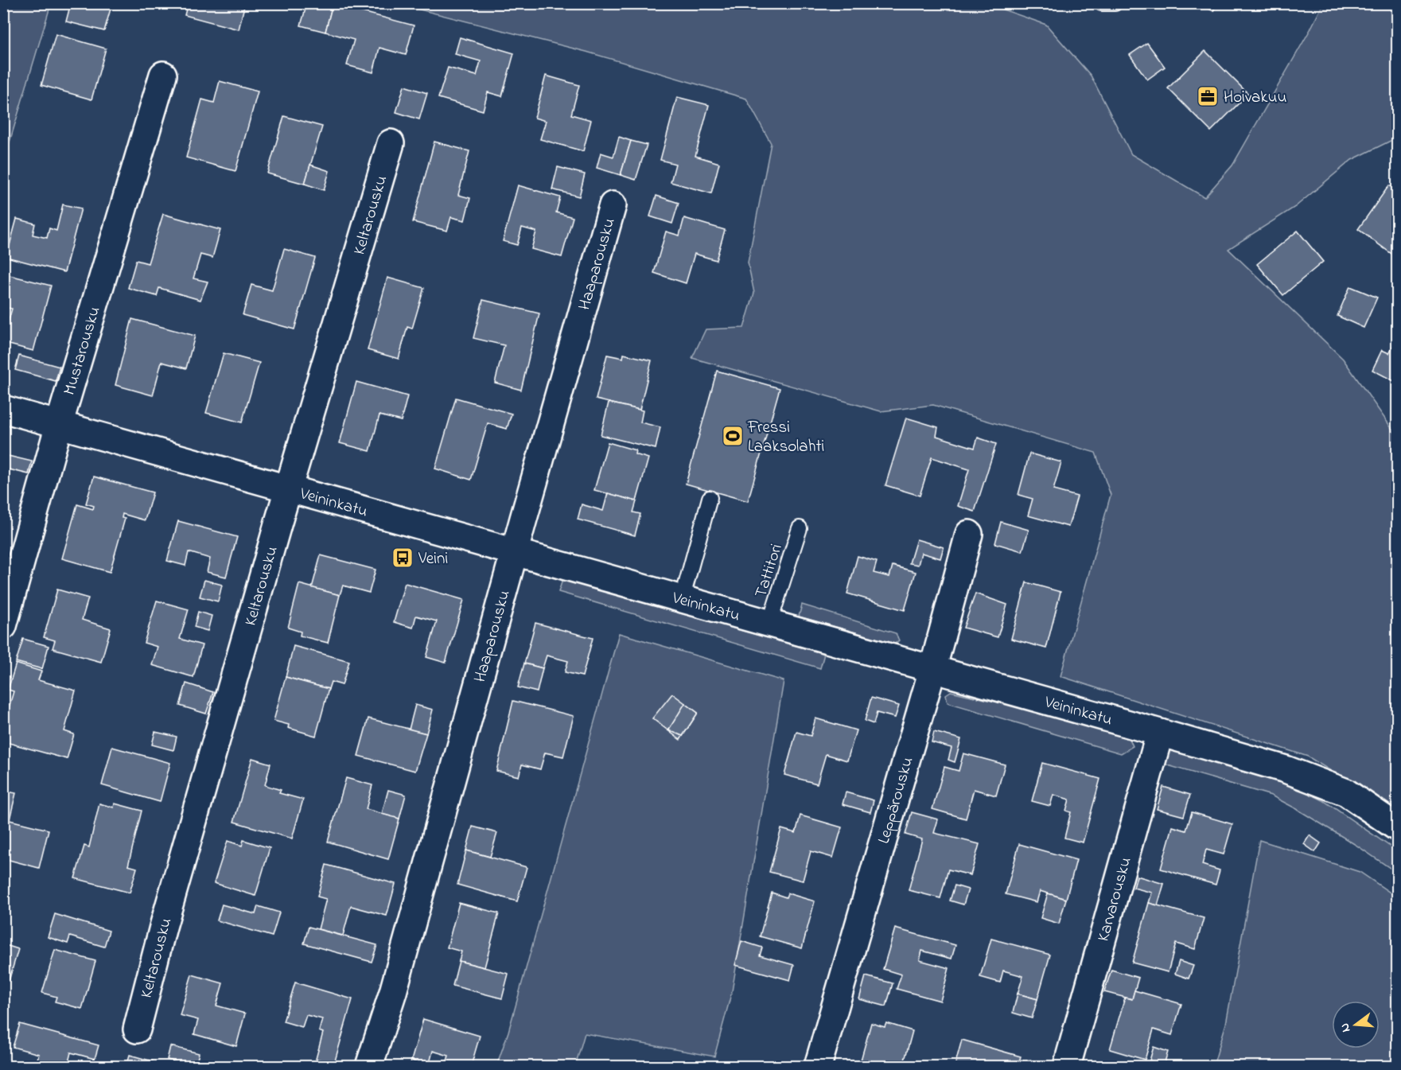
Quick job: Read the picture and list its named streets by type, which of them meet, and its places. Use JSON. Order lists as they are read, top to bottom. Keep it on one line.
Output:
{"streets":{"street":["Keltarousku","Haaparousku","Mustarousku","Veininkatu","Leppärousku","Karvarousku"],"lane":["Tattitori"]},"crossings":[["Keltarousku","Veininkatu"],["Haaparousku","Veininkatu"],["Mustarousku","Veininkatu"],["Veininkatu","Tattitori"],["Veininkatu","Leppärousku"],["Veininkatu","Karvarousku"]],"places":{"office":["Hoivakuu"],"sports":["Fressi Laaksolahti"],"bus stop":["Veini"]},"north":"left"}
